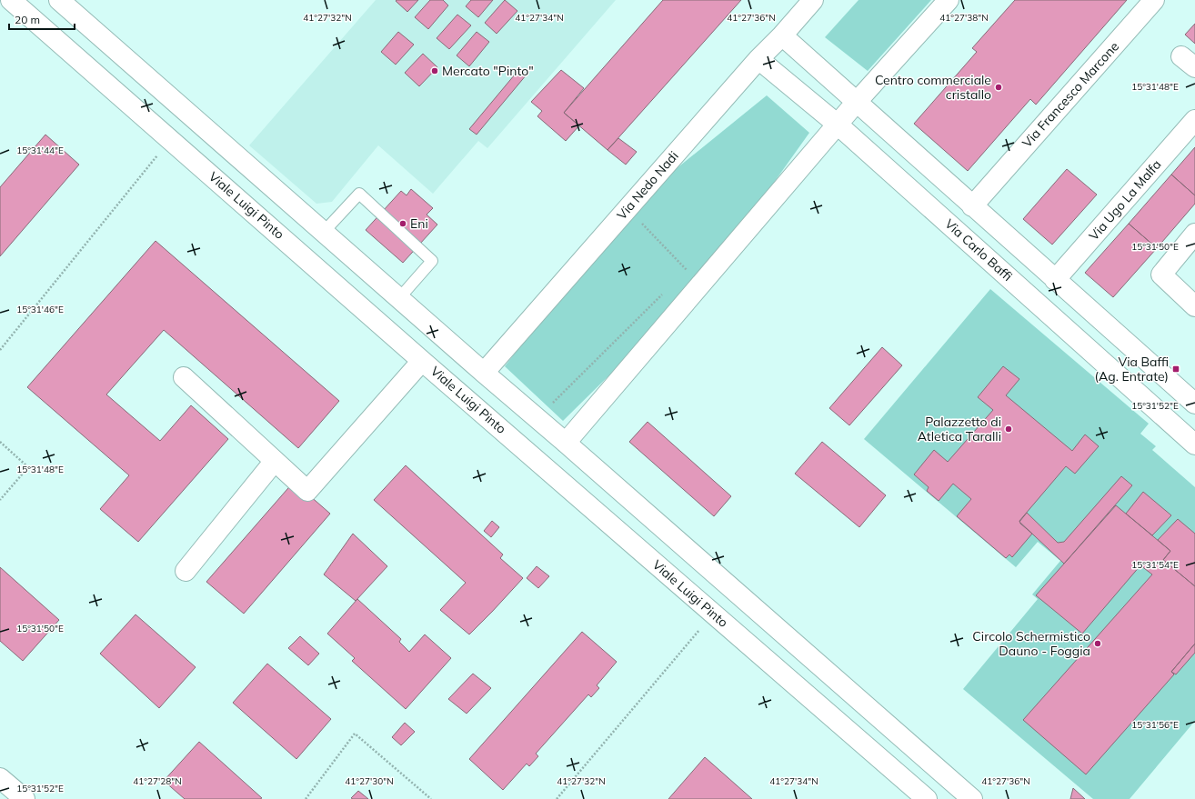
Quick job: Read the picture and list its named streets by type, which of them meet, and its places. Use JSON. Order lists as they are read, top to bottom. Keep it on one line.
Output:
{"streets":{"street":["Via Francesco Marcone","Via Nedo Nadi","Via Ugo La Malfa","Viale Luigi Pinto","Via Carlo Baffi"]},"crossings":[["Via Nedo Nadi","Via Carlo Baffi"]],"places":{"other":["Mercato \"Pinto\"","Centro commerciale cristallo","Eni","Palazzetto di Atletica Taralli","Circolo Schermistico Dauno - Foggia"],"transit":["Via Baffi (Ag. Entrate)"]},"scale_bar":"20 m","coordinates":["41°27'32\"N","41°27'34\"N","41°27'36\"N","41°27'38\"N","15°31'48\"E","15°31'44\"E","15°31'50\"E","15°31'46\"E","15°31'52\"E","15°31'54\"E","15°31'56\"E","41°27'28\"N","41°27'30\"N"]}
